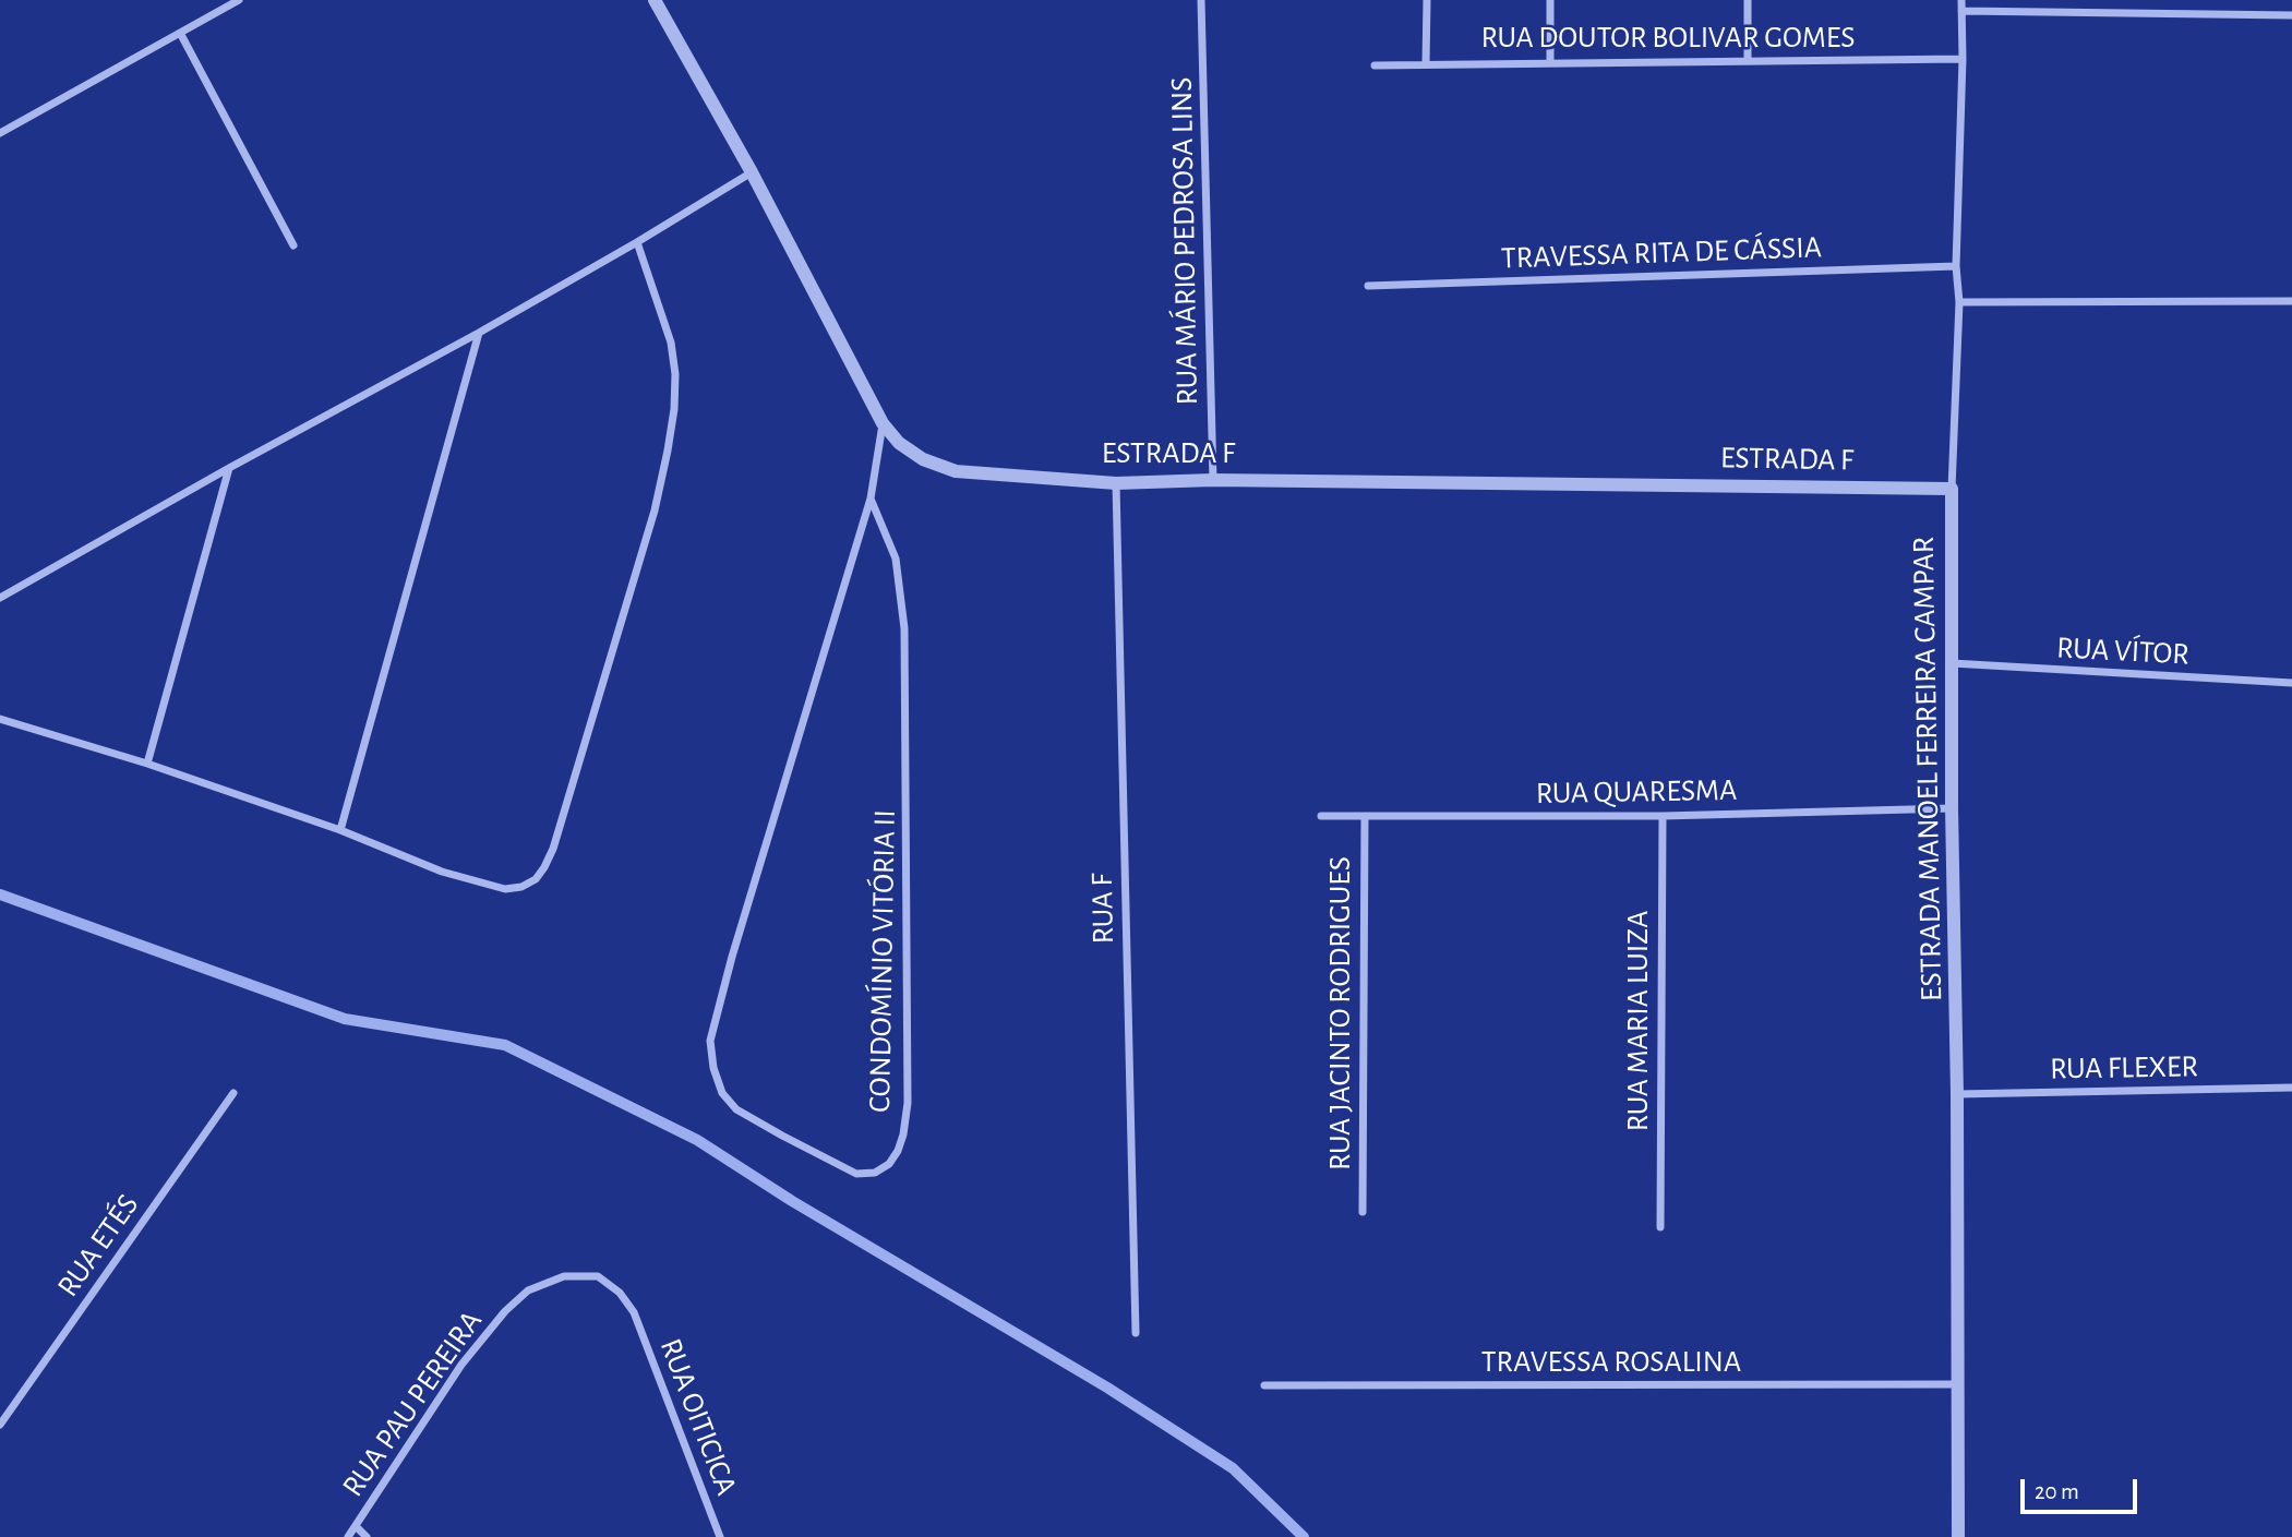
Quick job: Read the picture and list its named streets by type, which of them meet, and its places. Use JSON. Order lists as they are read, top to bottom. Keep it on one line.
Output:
{"streets":{"street":["RUA DOUTOR BOLIVAR GOMES","RUA MÁRIO PEDROSA LINS","TRAVESSA RITA DE CÁSSIA","ESTRADA F","RUA VÍTOR","ESTRADA MANOEL FERREIRA CAMPAR","RUA QUARESMA","RUA F","CONDOMÍNIO VITÓRIA II","RUA JACINTO RODRIGUES","RUA MARIA LUIZA","RUA FLEXER","RUA ETÉS","TRAVESSA ROSALINA","RUA PAU PEREIRA","RUA OITICICA"]},"crossings":[["RUA DOUTOR BOLIVAR GOMES","ESTRADA MANOEL FERREIRA CAMPAR"],["RUA MÁRIO PEDROSA LINS","ESTRADA F"],["TRAVESSA RITA DE CÁSSIA","ESTRADA MANOEL FERREIRA CAMPAR"],["ESTRADA F","ESTRADA MANOEL FERREIRA CAMPAR"],["ESTRADA F","RUA F"],["ESTRADA F","CONDOMÍNIO VITÓRIA II"],["RUA VÍTOR","ESTRADA MANOEL FERREIRA CAMPAR"],["ESTRADA MANOEL FERREIRA CAMPAR","RUA QUARESMA"],["ESTRADA MANOEL FERREIRA CAMPAR","RUA FLEXER"],["ESTRADA MANOEL FERREIRA CAMPAR","TRAVESSA ROSALINA"],["RUA QUARESMA","RUA JACINTO RODRIGUES"],["RUA QUARESMA","RUA MARIA LUIZA"],["RUA PAU PEREIRA","RUA OITICICA"]],"scale_bar":"20 m"}
